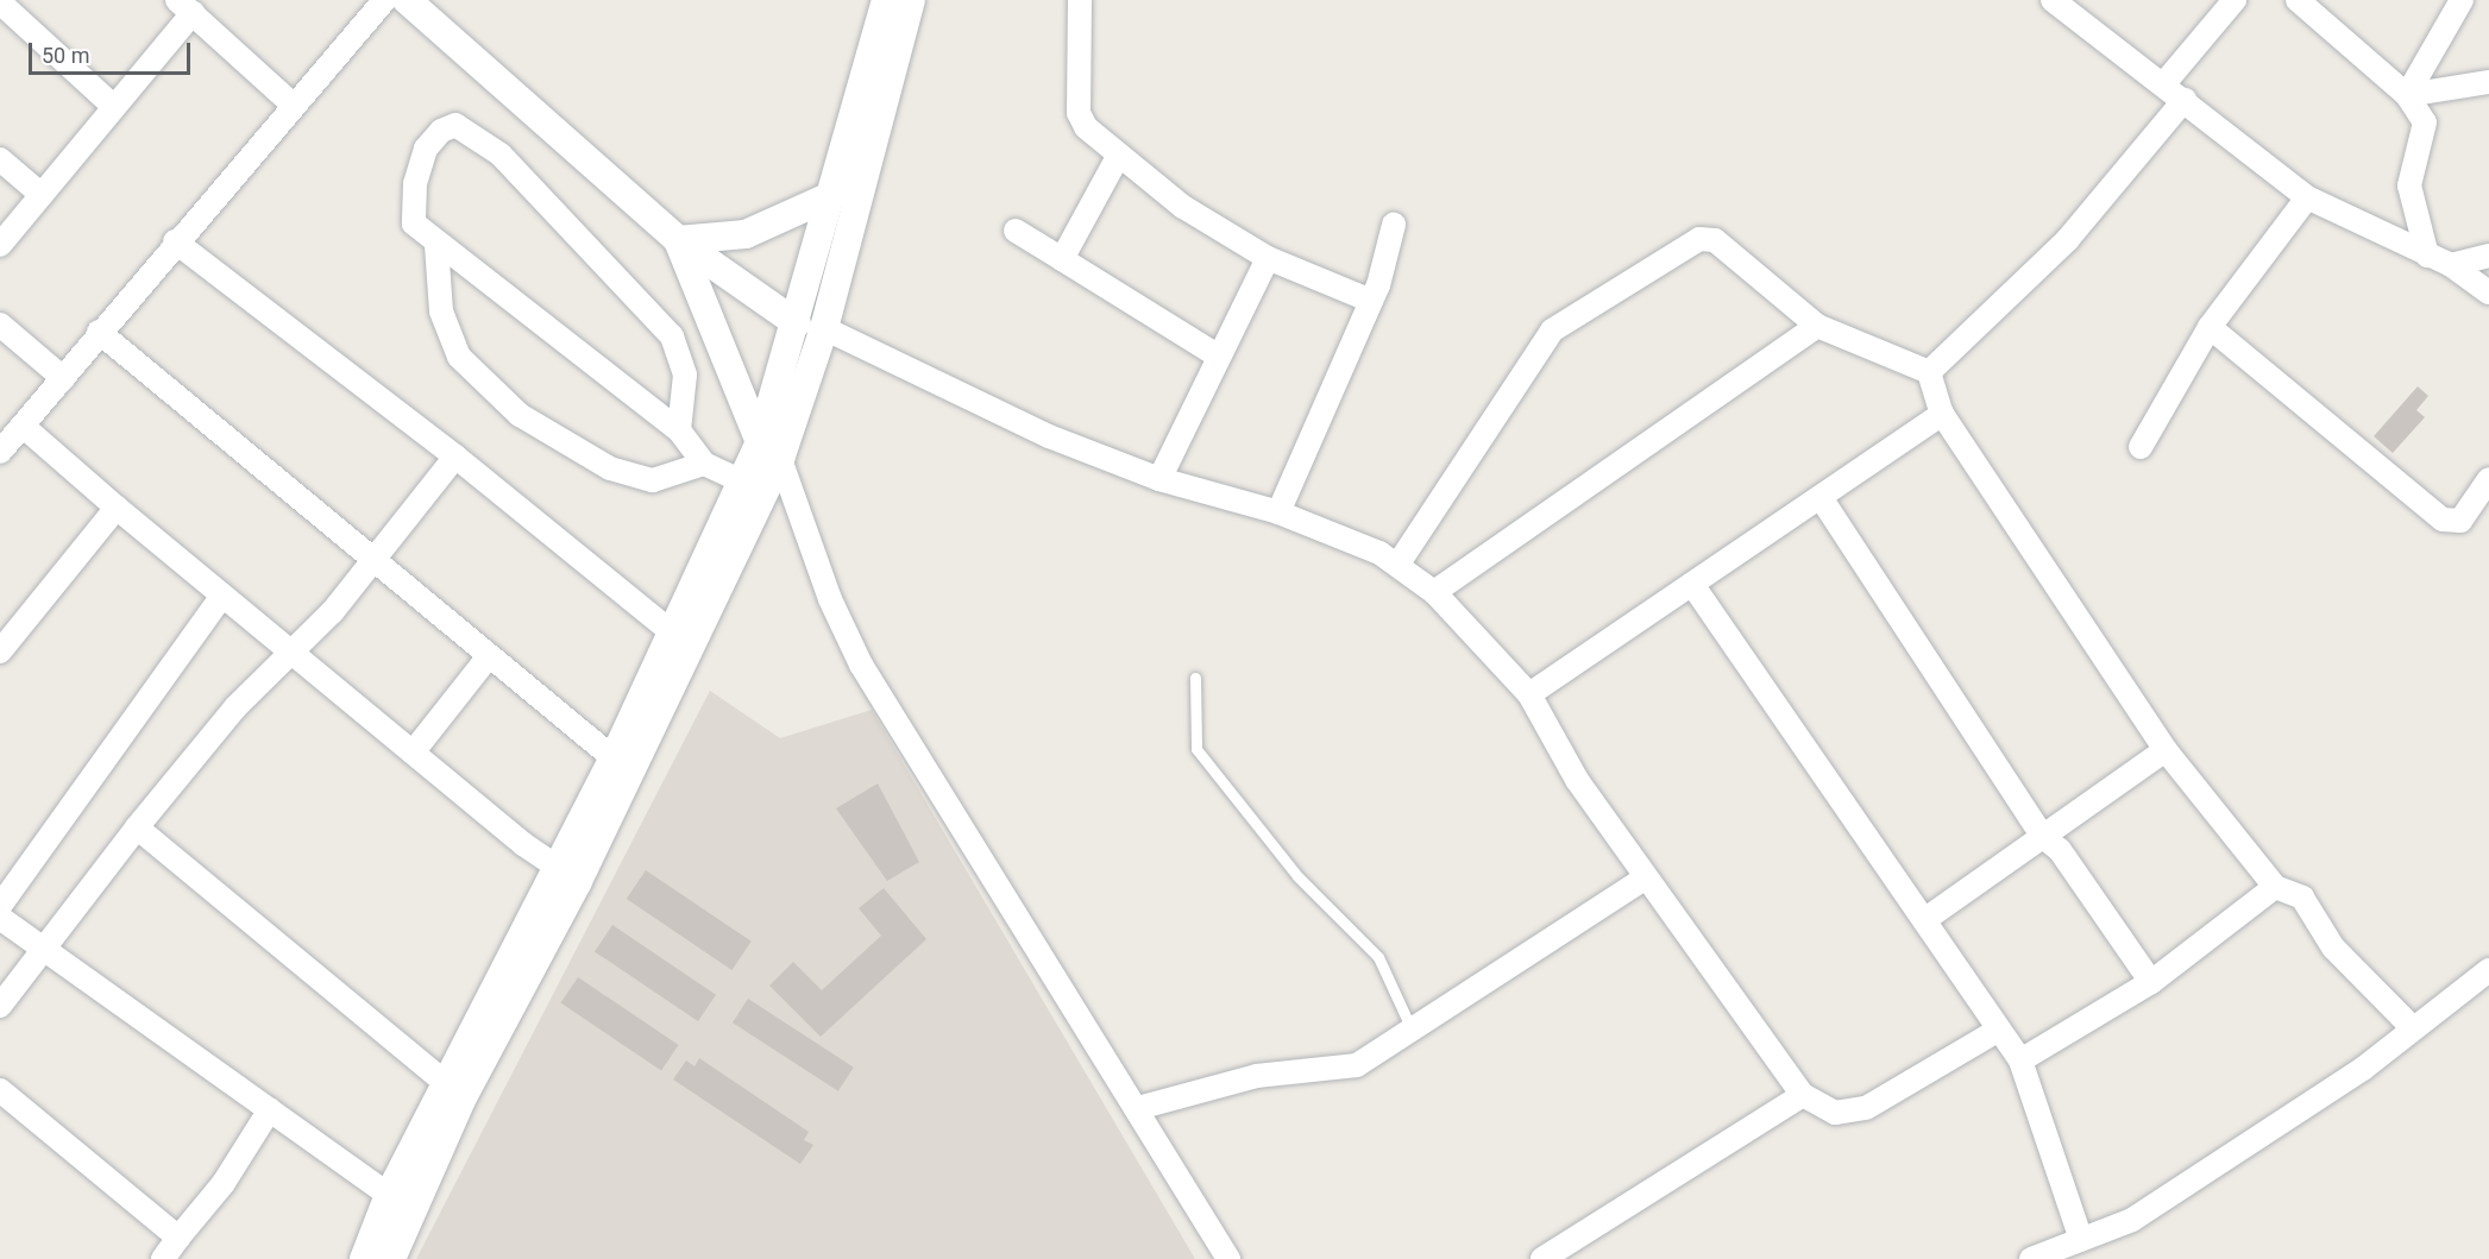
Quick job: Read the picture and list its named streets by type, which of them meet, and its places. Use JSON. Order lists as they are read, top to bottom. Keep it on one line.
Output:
{"scale_bar":"50 m"}
